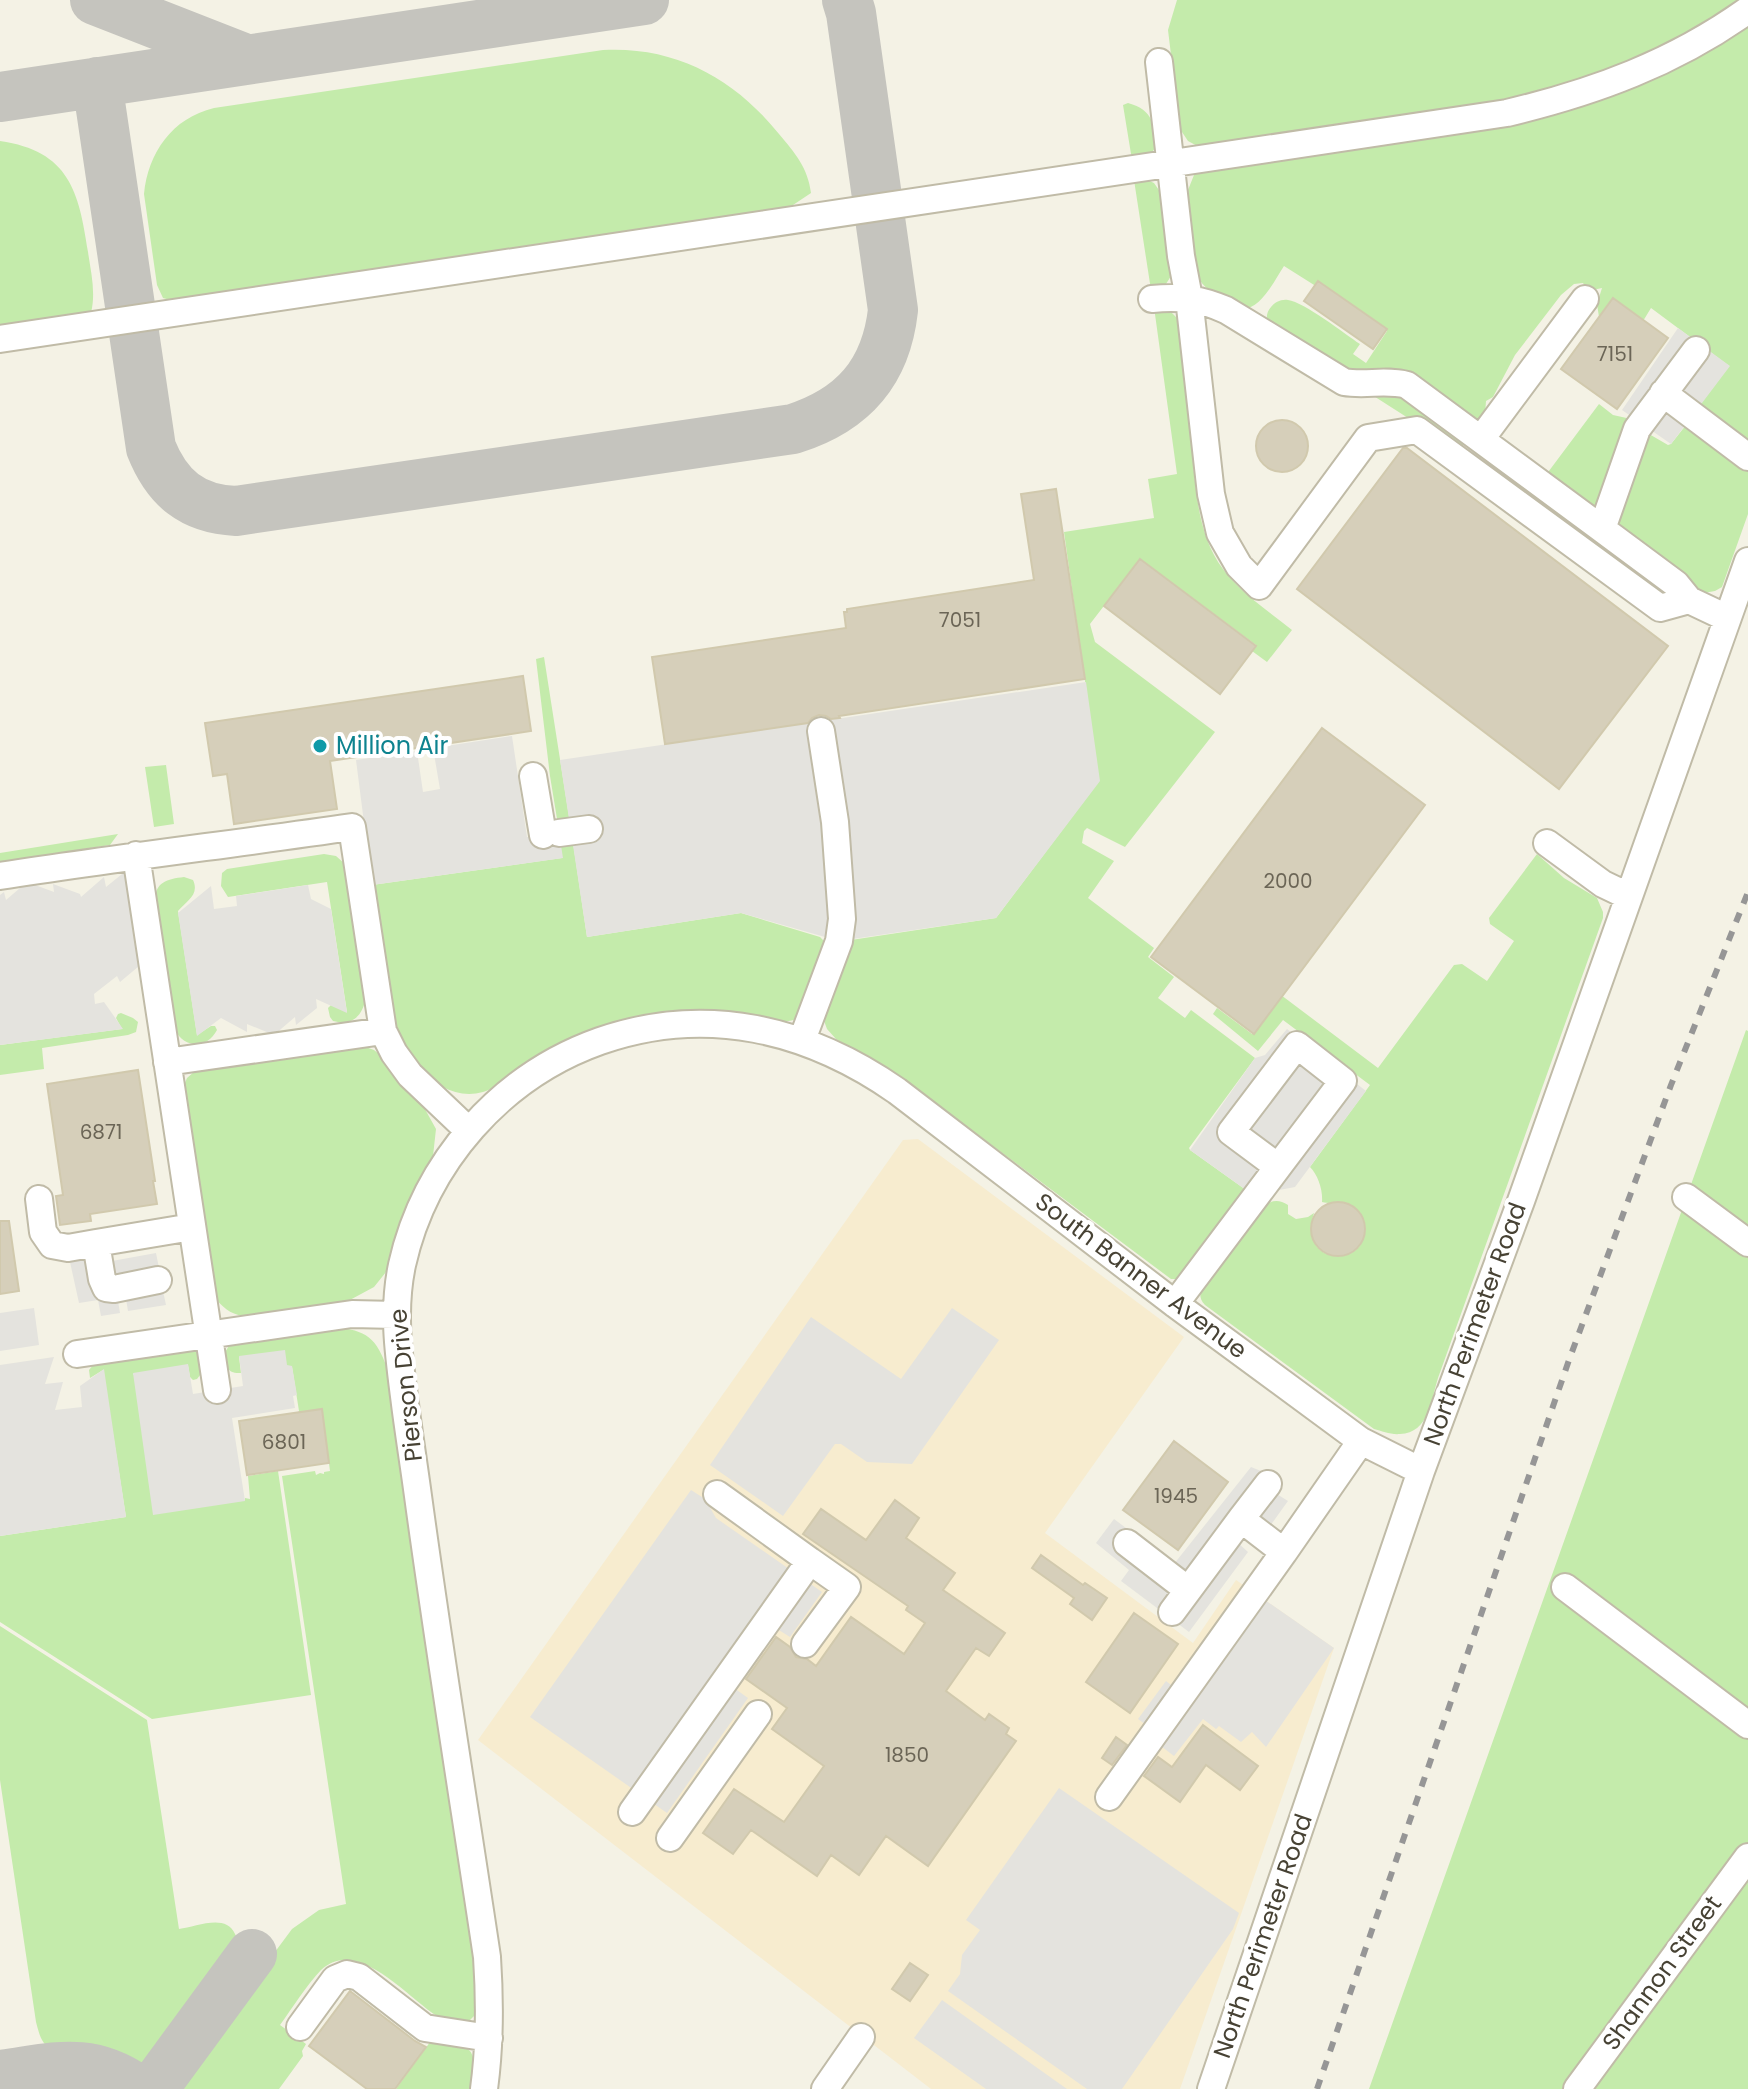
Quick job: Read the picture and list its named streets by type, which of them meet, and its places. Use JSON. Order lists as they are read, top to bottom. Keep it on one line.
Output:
{"streets":{"street":["South Banner Avenue","North Perimeter Road","Pierson Drive","Shannon Street"]},"crossings":[["South Banner Avenue","North Perimeter Road"],["South Banner Avenue","Pierson Drive"]],"places":["Million Air"],"house_numbers":["7151","7051","2000","6871","6801","1945","1850"]}
